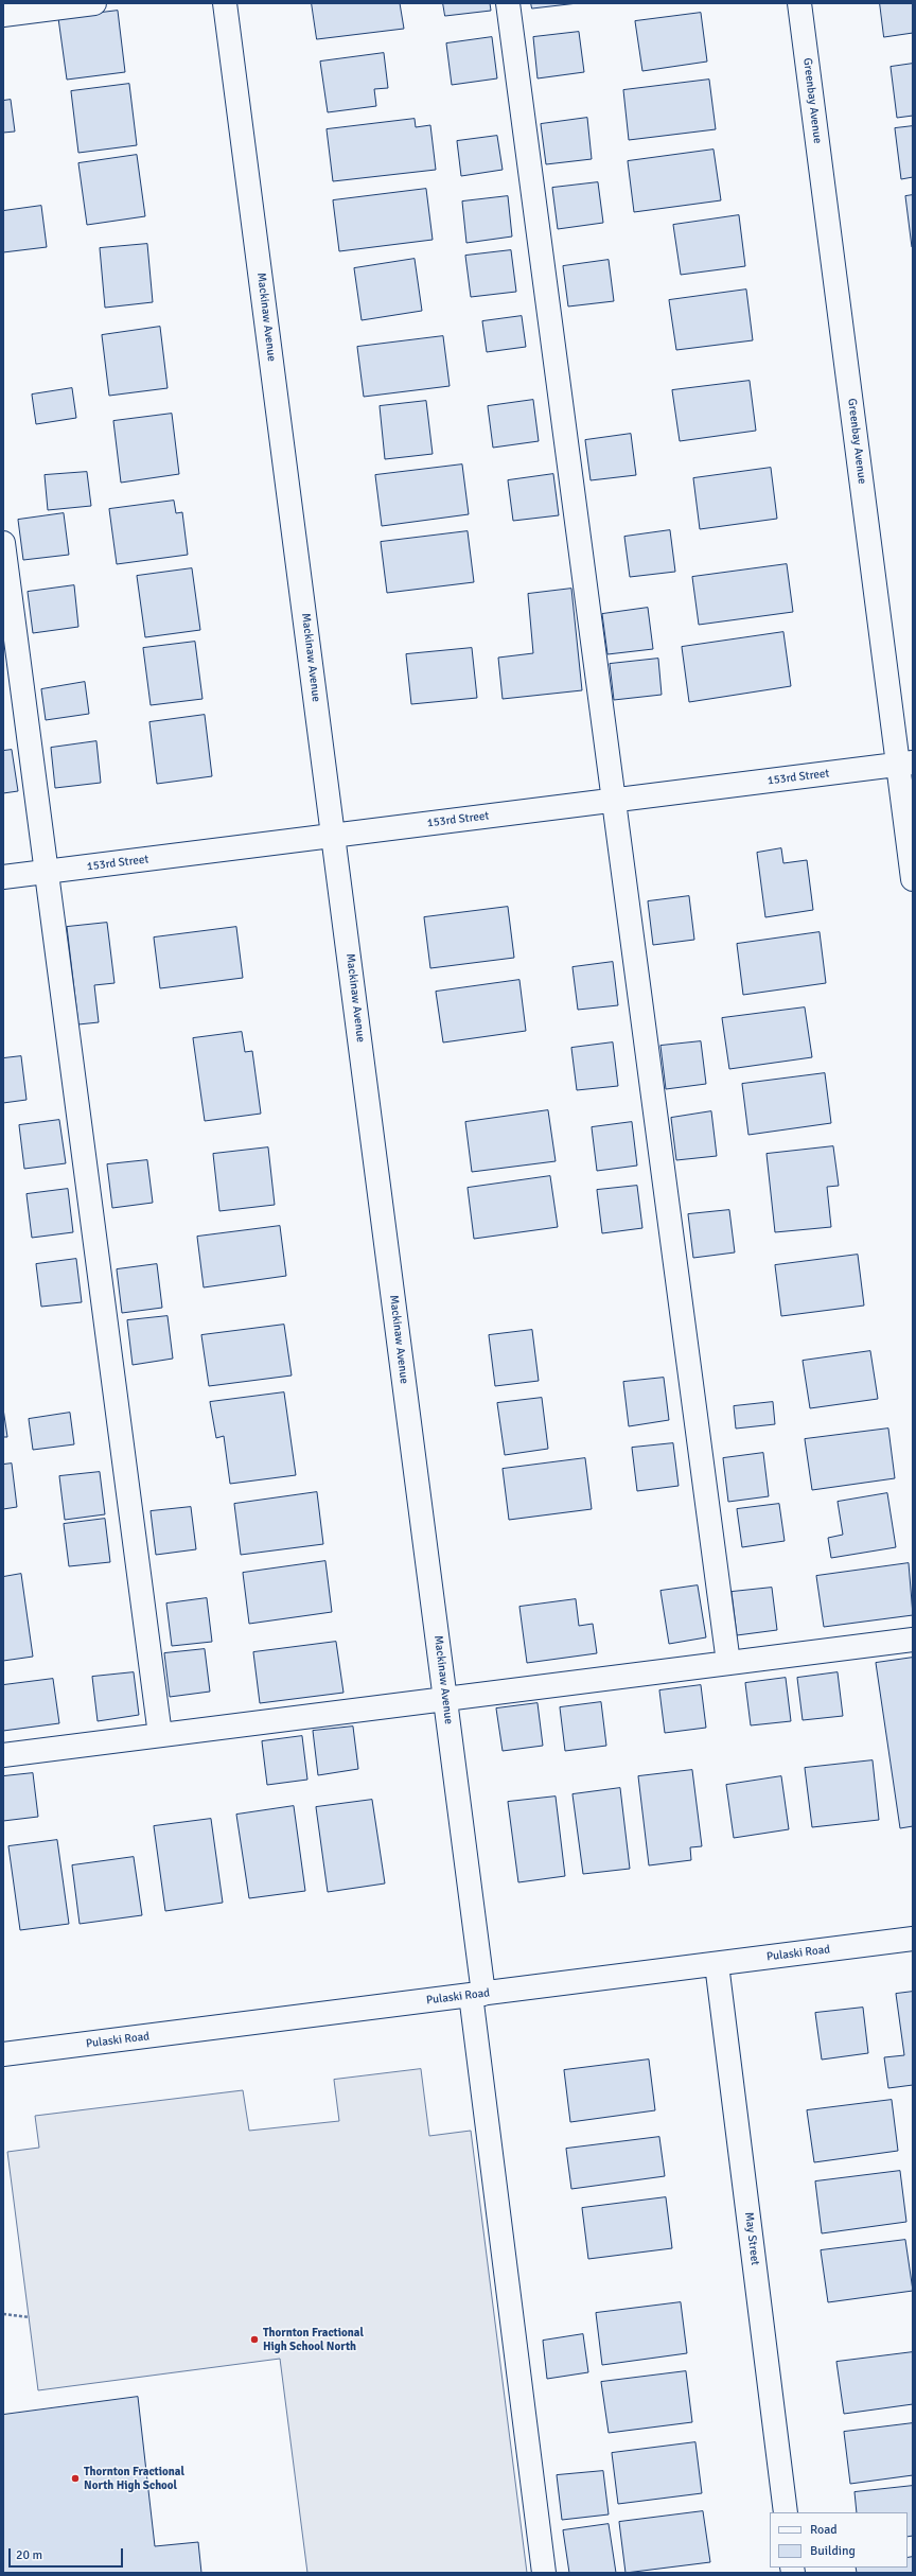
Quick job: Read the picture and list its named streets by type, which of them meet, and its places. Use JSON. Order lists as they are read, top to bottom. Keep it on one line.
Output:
{"streets":{"street":["Greenbay Avenue","Mackinaw Avenue","153rd Street","Pulaski Road","May Street"]},"crossings":[["Greenbay Avenue","153rd Street"],["Mackinaw Avenue","153rd Street"],["Mackinaw Avenue","Pulaski Road"],["Pulaski Road","May Street"]],"places":["Thornton Fractional High School North","Thornton Fractional North High School"],"legend":["Road","Building"],"scale_bar":"20 m"}
